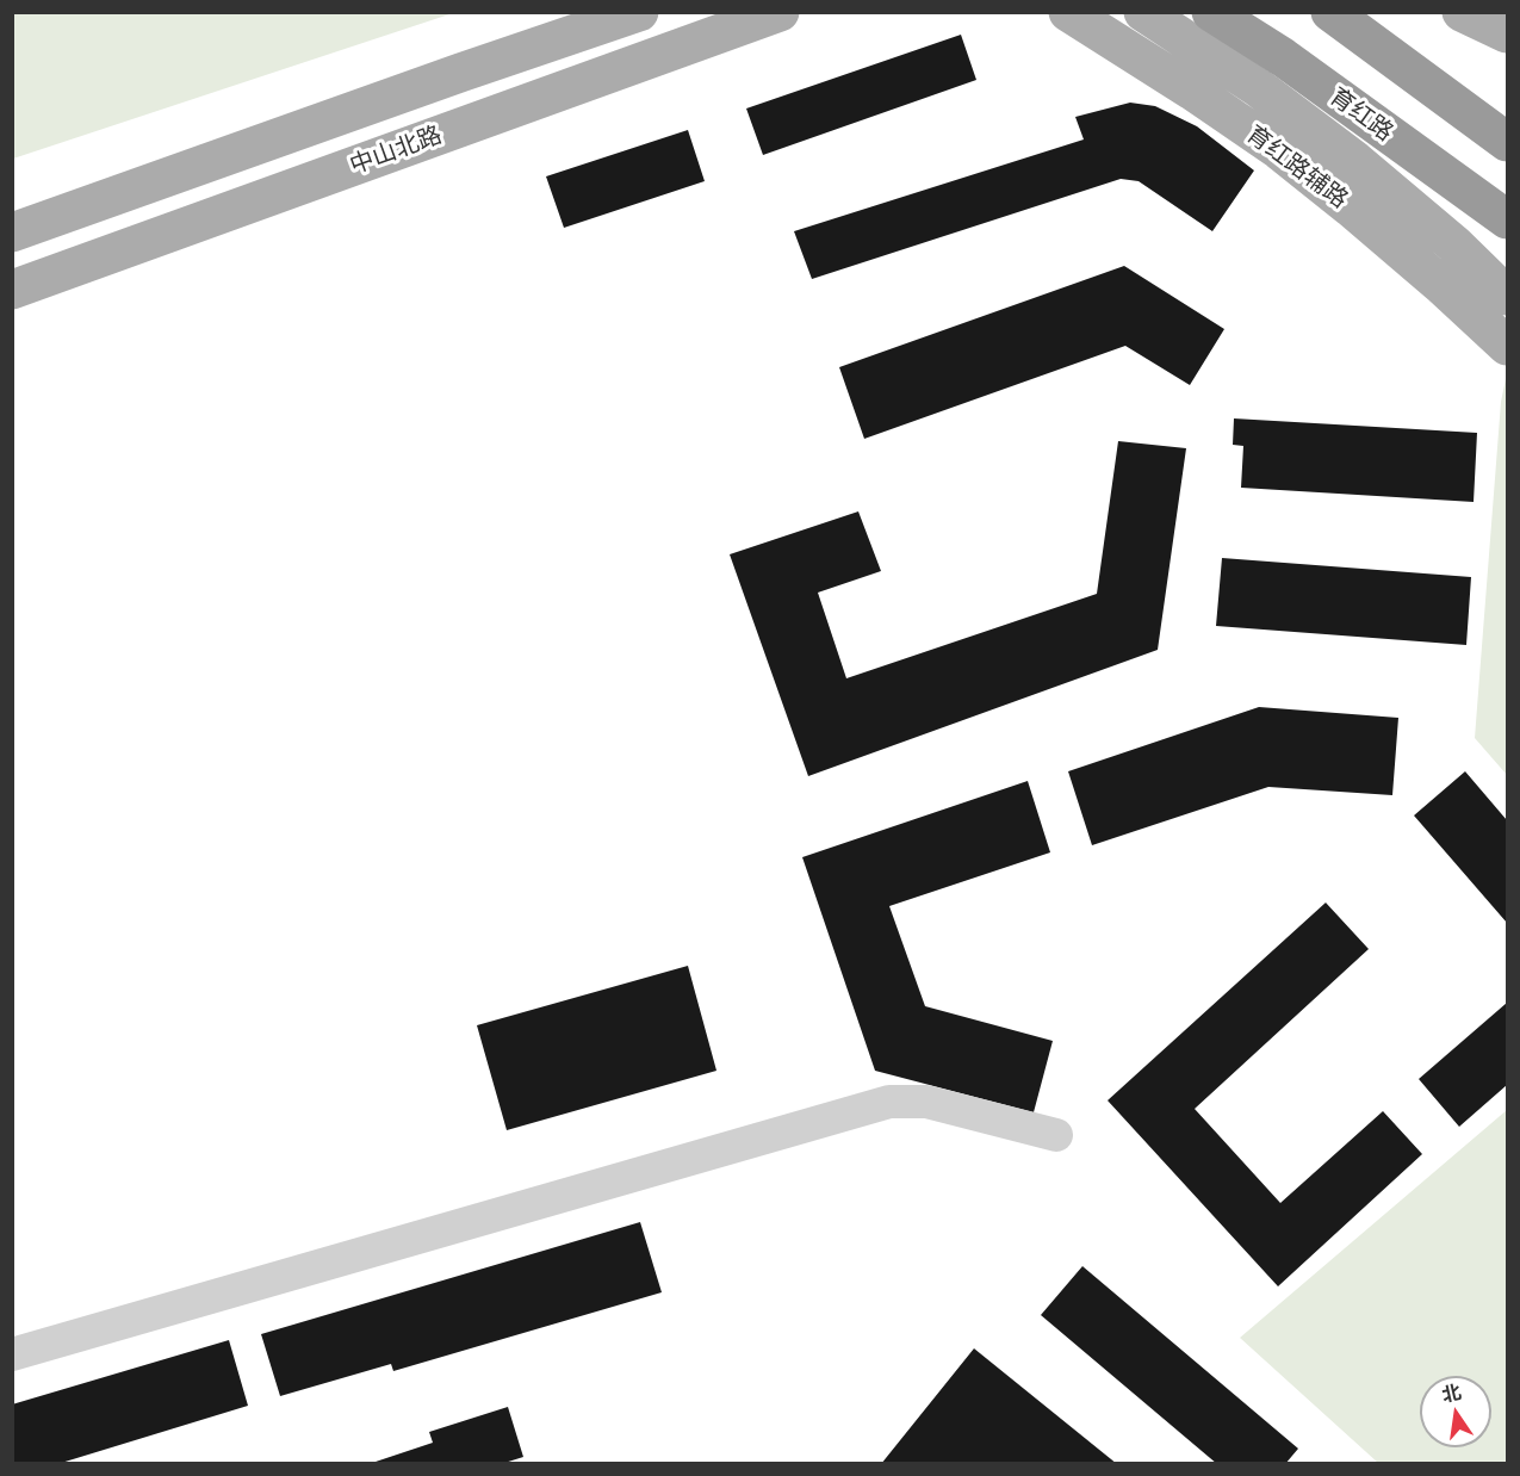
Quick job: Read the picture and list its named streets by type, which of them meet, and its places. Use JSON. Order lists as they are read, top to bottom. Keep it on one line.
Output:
{"streets":{"highway":["育红路"],"main road":["中山北路","育红路辅路"]},"north":"top"}
